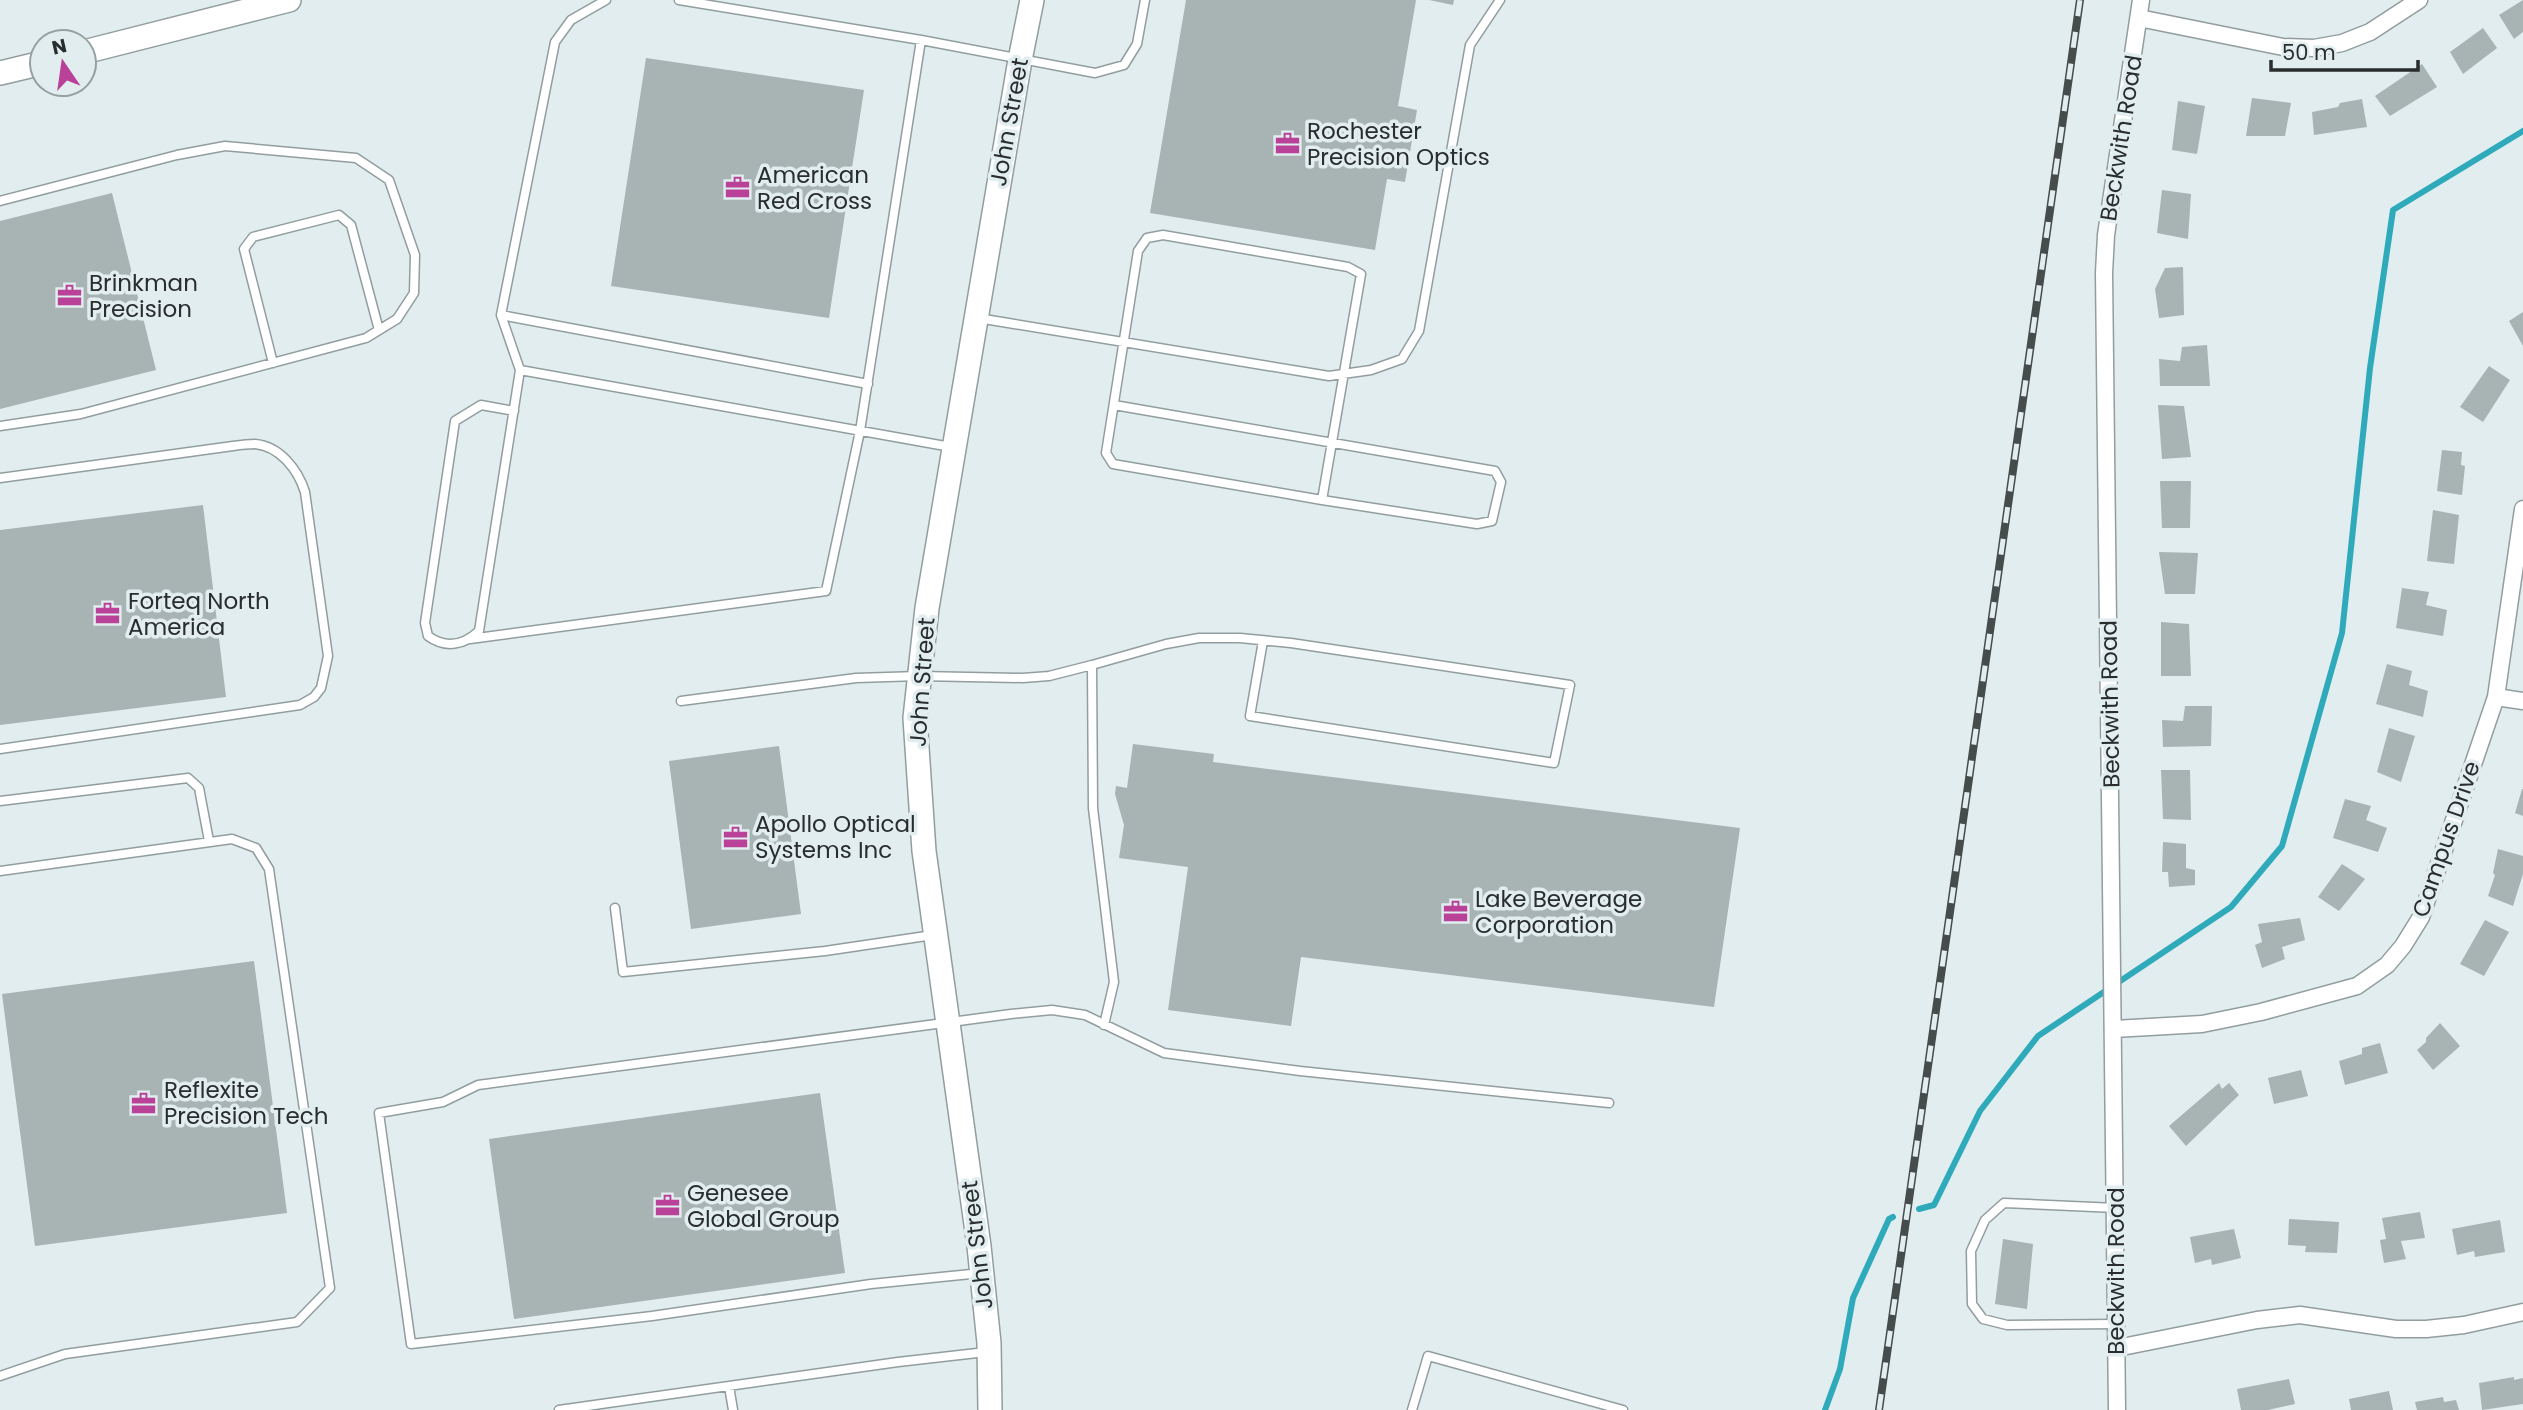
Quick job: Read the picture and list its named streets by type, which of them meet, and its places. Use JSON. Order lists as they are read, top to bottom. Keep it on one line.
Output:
{"streets":{"street":["John Street","Beckwith Road","Campus Drive"]},"crossings":[["Beckwith Road","Campus Drive"]],"places":{"office":["Rochester Precision Optics","American Red Cross","Brinkman Precision","Forteq North America","Apollo Optical Systems Inc","Lake Beverage Corporation","Reflexite Precision Tech","Genesee Global Group"]},"scale_bar":"50 m","north":"top"}
